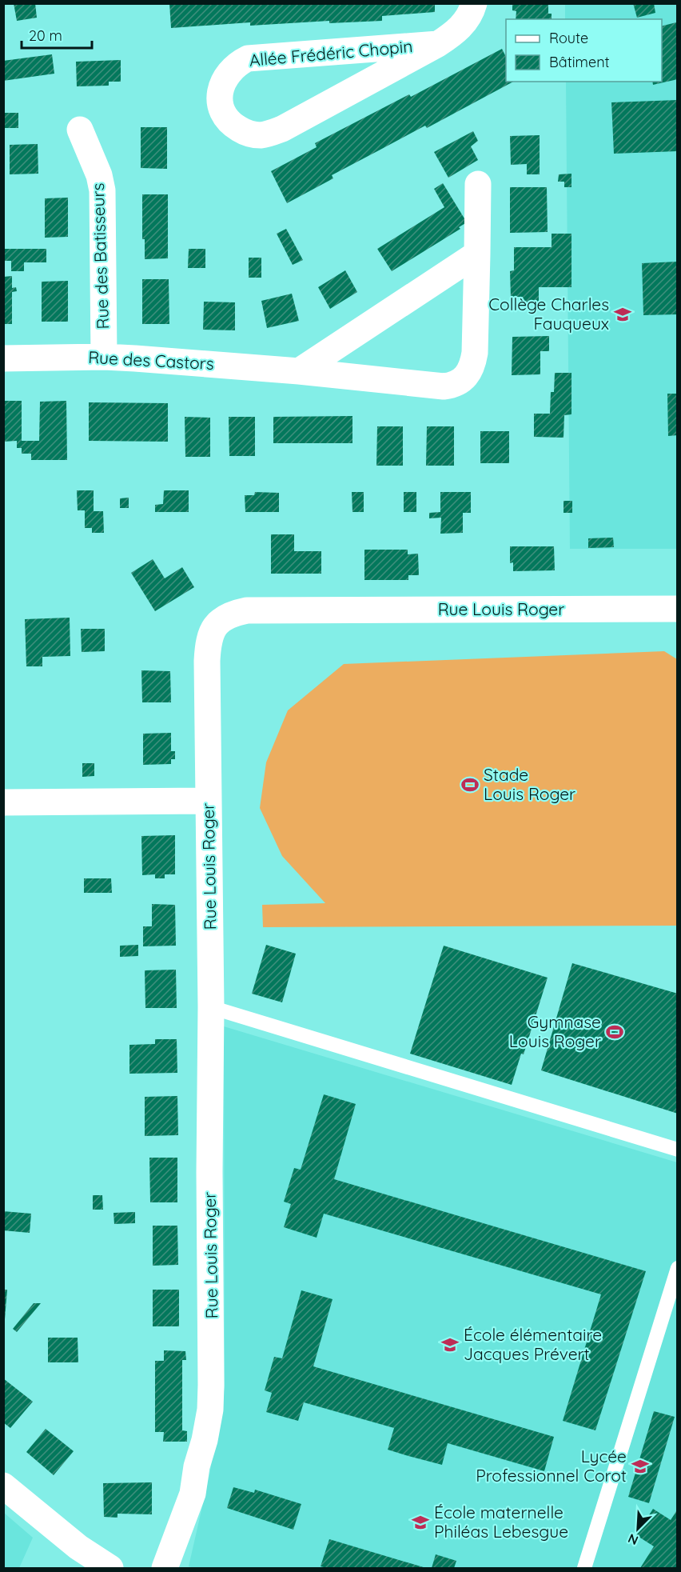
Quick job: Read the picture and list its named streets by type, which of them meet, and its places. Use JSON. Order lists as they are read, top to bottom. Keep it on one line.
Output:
{"streets":{"street":["Allée Frédéric Chopin","Rue des Batisseurs","Rue des Castors","Rue Louis Roger"]},"crossings":[["Rue des Batisseurs","Rue des Castors"]],"places":{"school or university":["Collège Charles Fauqueux","École élémentaire Jacques Prévert","Lycée Professionnel Corot","École maternelle Philéas Lebesgue"],"sports":["Stade Louis Roger","Gymnase Louis Roger"]},"legend":["Route","Bâtiment"],"scale_bar":"20 m","north":"bottom left"}
